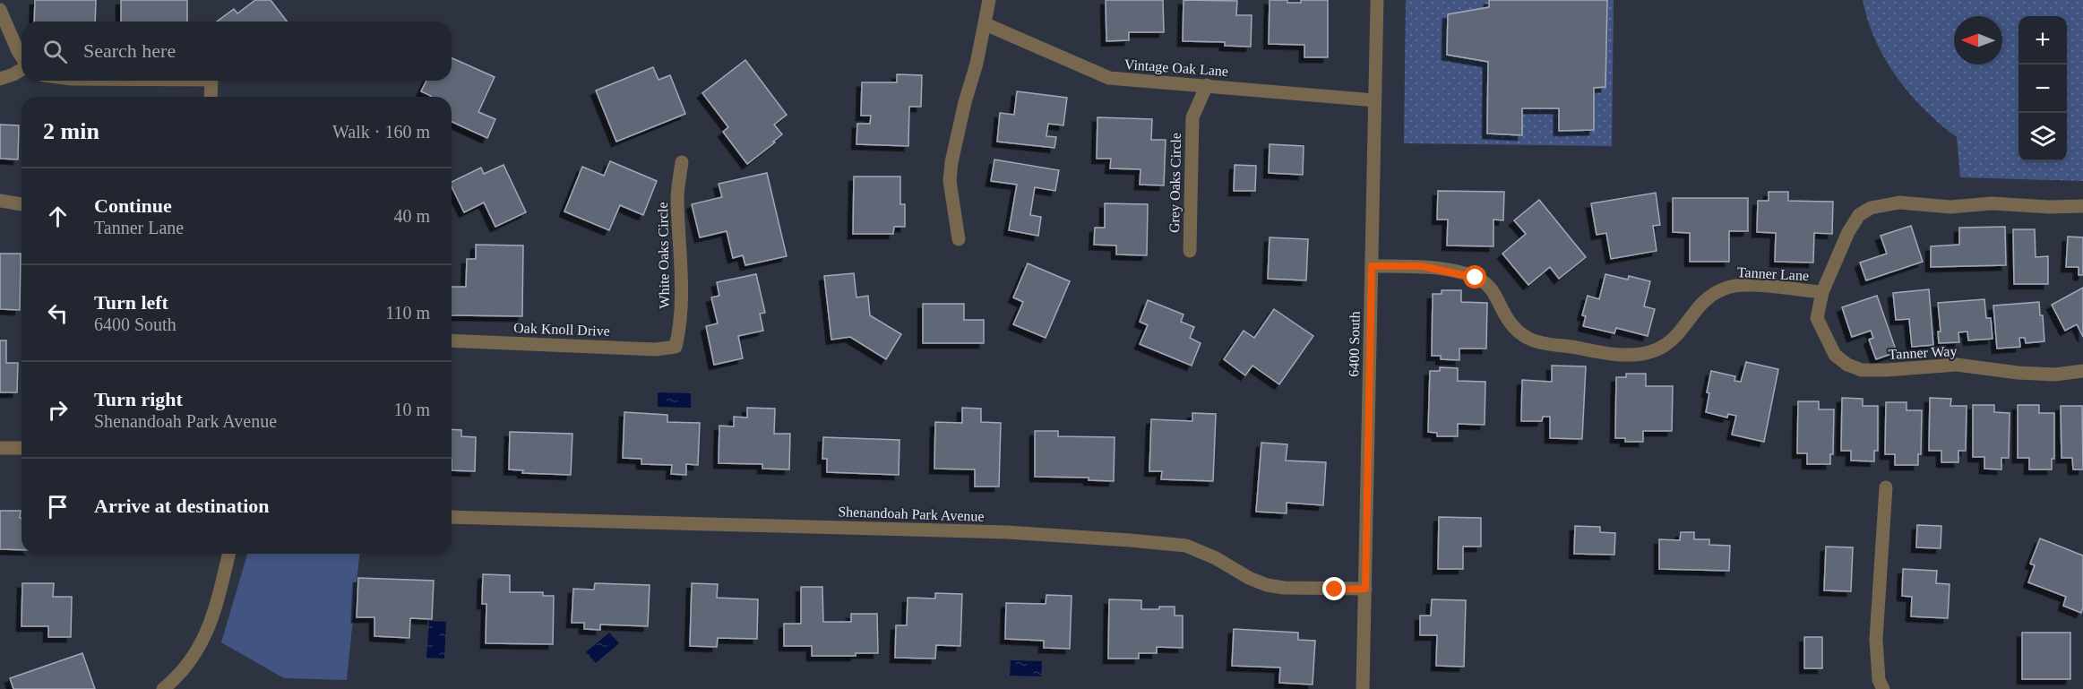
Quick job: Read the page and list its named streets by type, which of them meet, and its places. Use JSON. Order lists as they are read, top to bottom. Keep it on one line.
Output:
{"streets":{"street":["Vintage Oak Lane","Grey Oaks Circle","White Oaks Circle","Tanner Lane","Oak Knoll Drive","6400 South","Tanner Way","Shenandoah Park Avenue"]},"crossings":[["Vintage Oak Lane","Grey Oaks Circle"],["Vintage Oak Lane","6400 South"],["White Oaks Circle","Oak Knoll Drive"],["Tanner Lane","6400 South"],["Tanner Lane","Tanner Way"],["6400 South","Shenandoah Park Avenue"]],"north":"left","page":{"map_buttons":["+","−"],"search":"Search here","heading":["2 min","Walk · 160 m"],"list":[["Continue","Tanner Lane","40 m"],["Turn left","6400 South","110 m"],["Turn right","Shenandoah Park Avenue","10 m"],"Arrive at destination"]}}
